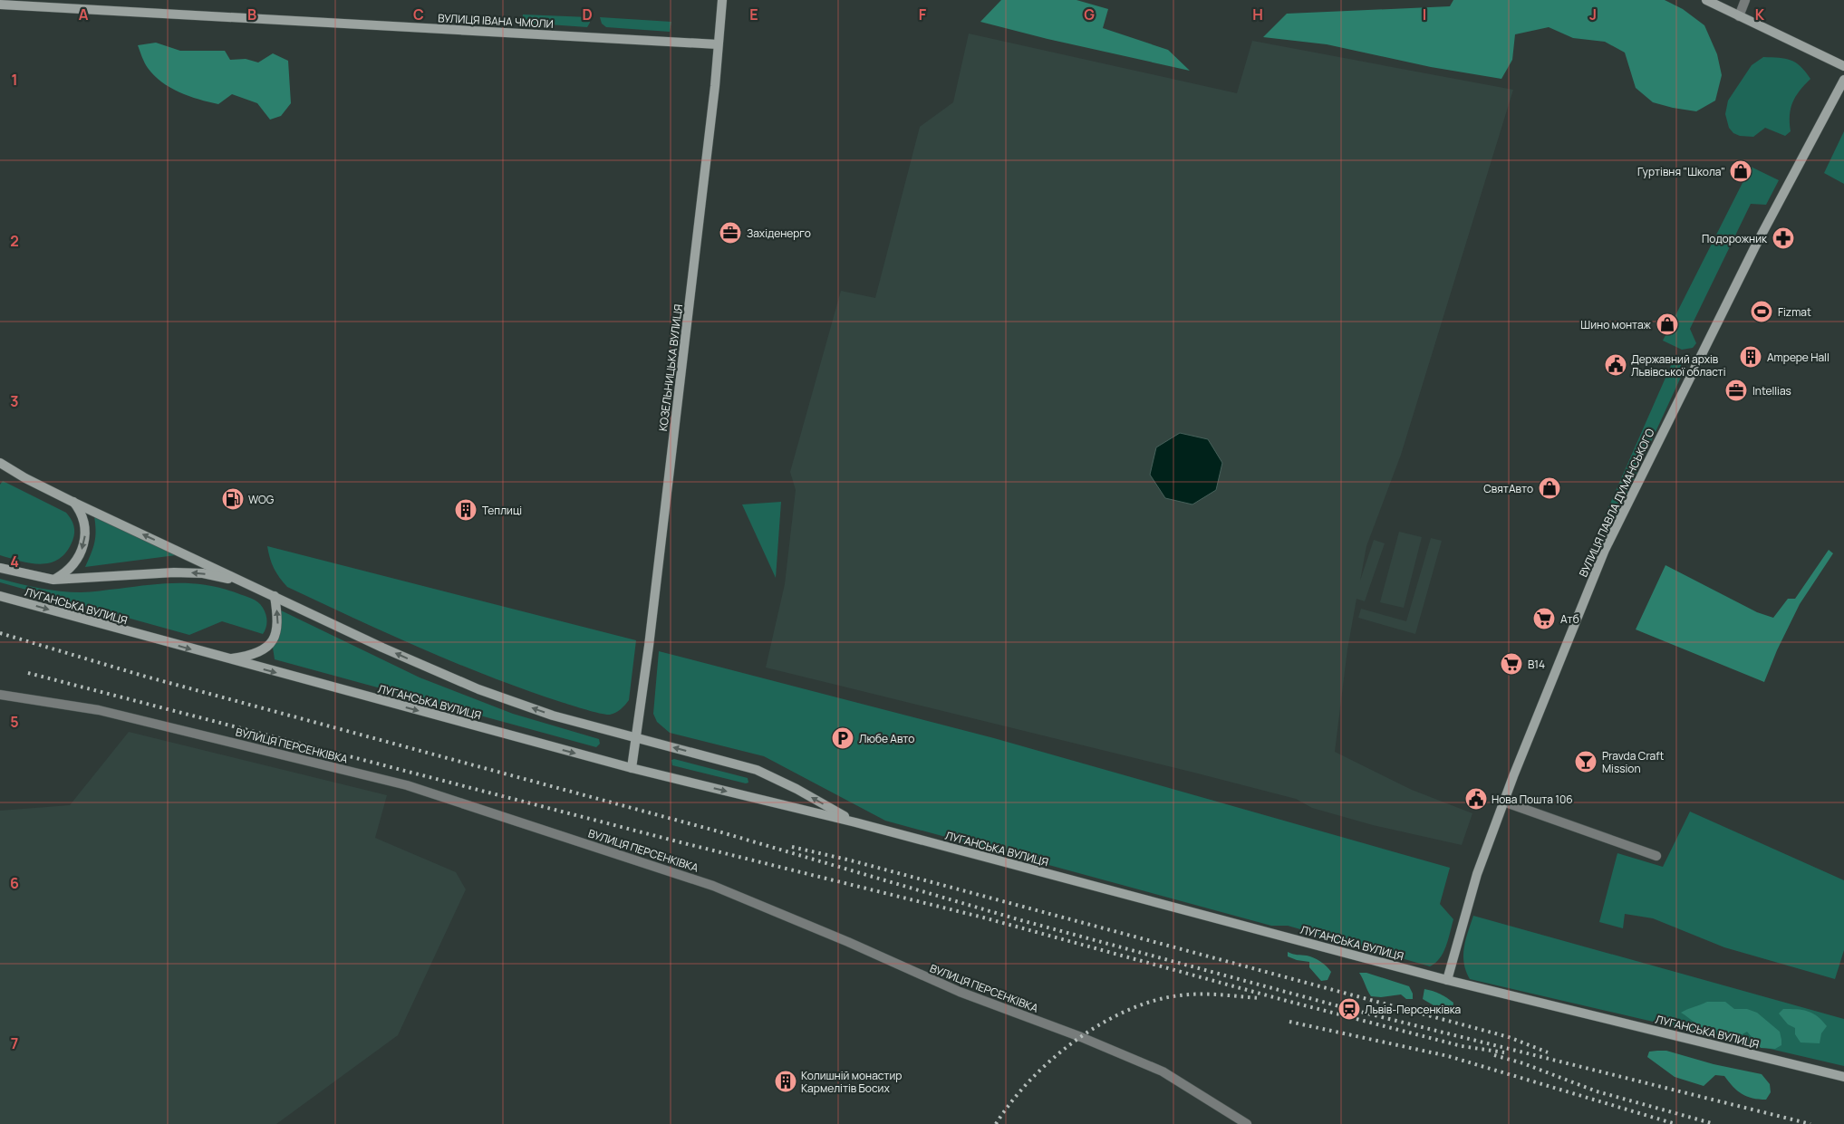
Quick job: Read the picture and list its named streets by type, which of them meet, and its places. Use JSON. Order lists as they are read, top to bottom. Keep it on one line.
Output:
{"streets":{"main road":["ВУЛИЦЯ ІВАНА ЧМОЛИ","КОЗЕЛЬНИЦЬКА ВУЛИЦЯ","ВУЛИЦЯ ПАВЛА ДУМАНСЬКОГО","ЛУГАНСЬКА ВУЛИЦЯ"],"street":["ВУЛИЦЯ ПЕРСЕНКІВКА"]},"crossings":[["ВУЛИЦЯ ІВАНА ЧМОЛИ","КОЗЕЛЬНИЦЬКА ВУЛИЦЯ"],["КОЗЕЛЬНИЦЬКА ВУЛИЦЯ","ЛУГАНСЬКА ВУЛИЦЯ"],["ВУЛИЦЯ ПАВЛА ДУМАНСЬКОГО","ЛУГАНСЬКА ВУЛИЦЯ"]],"places":{"shop":["Гуртівня \"Школа\"","Шино монтаж","СвятАвто"],"office":["Західенерго","Intellias"],"pharmacy":["Подорожник"],"sports":["Fizmat"],"building":["Ampepe Hall","Теплиці","Колишній монастир Кармелітів Босих"],"public building":["Державний архів Львівської області","Нова Пошта 106"],"fuel station":["WOG"],"supermarket":["Атб","В14"],"parking":["Любе Авто"],"bar":["Pravda Craft Mission"],"station":["Львів-Персенківка"]},"grid":{"columns":["A","B","C","D","E","F","G","H","I","J","K"],"rows":["1","2","3","4","5","6","7"]}}
